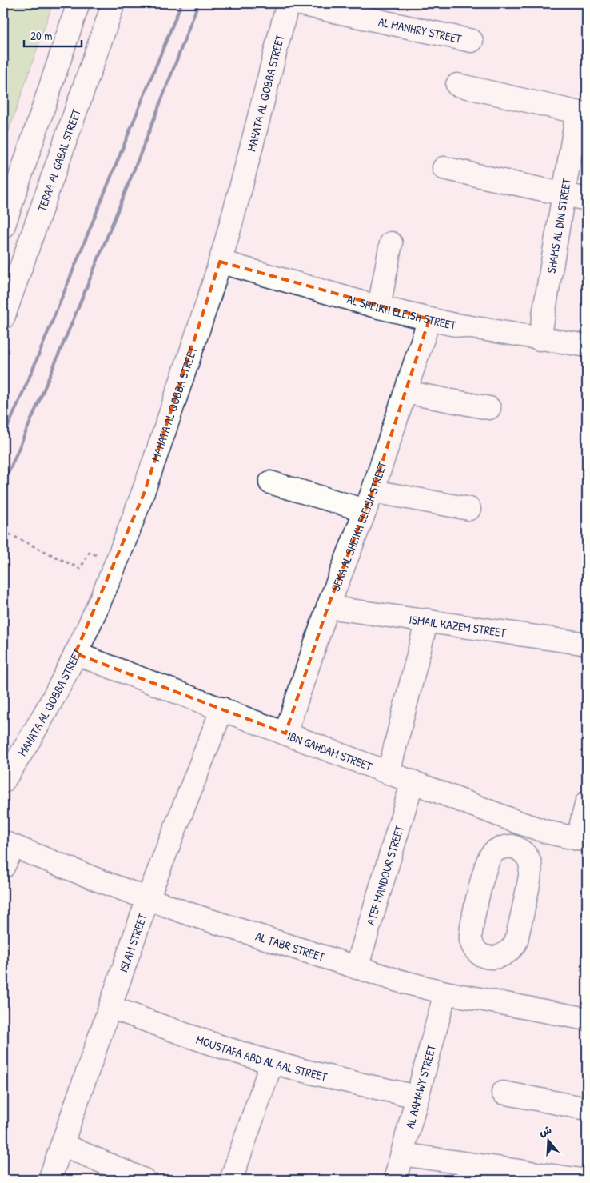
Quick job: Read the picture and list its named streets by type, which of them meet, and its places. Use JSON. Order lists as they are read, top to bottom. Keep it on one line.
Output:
{"streets":{"street":["AL MANHRY STREET","MAHATA AL QOBBA STREET","TERAA AL GABAL STREET","SHAMS AL DIN STREET","AL SHEIKH ELEISH STREET","SEKA AL SHEIKH ELEISH STREET","ISMAIL KAZEM STREET","IBN GAHDAM STREET","ATEF MANDOUR STREET","ISLAM STREET","AL TABR STREET","MOUSTAFA ABD AL AAL STREET","AL AAMAWY STREET"]},"crossings":[["MAHATA AL QOBBA STREET","AL SHEIKH ELEISH STREET"],["MAHATA AL QOBBA STREET","IBN GAHDAM STREET"],["SHAMS AL DIN STREET","AL SHEIKH ELEISH STREET"],["AL SHEIKH ELEISH STREET","SEKA AL SHEIKH ELEISH STREET"],["SEKA AL SHEIKH ELEISH STREET","ISMAIL KAZEM STREET"],["SEKA AL SHEIKH ELEISH STREET","IBN GAHDAM STREET"],["IBN GAHDAM STREET","ATEF MANDOUR STREET"],["IBN GAHDAM STREET","ISLAM STREET"],["ATEF MANDOUR STREET","AL TABR STREET"],["ISLAM STREET","AL TABR STREET"],["ISLAM STREET","MOUSTAFA ABD AL AAL STREET"],["AL TABR STREET","AL AAMAWY STREET"],["MOUSTAFA ABD AL AAL STREET","AL AAMAWY STREET"]],"scale_bar":"20 m","north":"top"}
